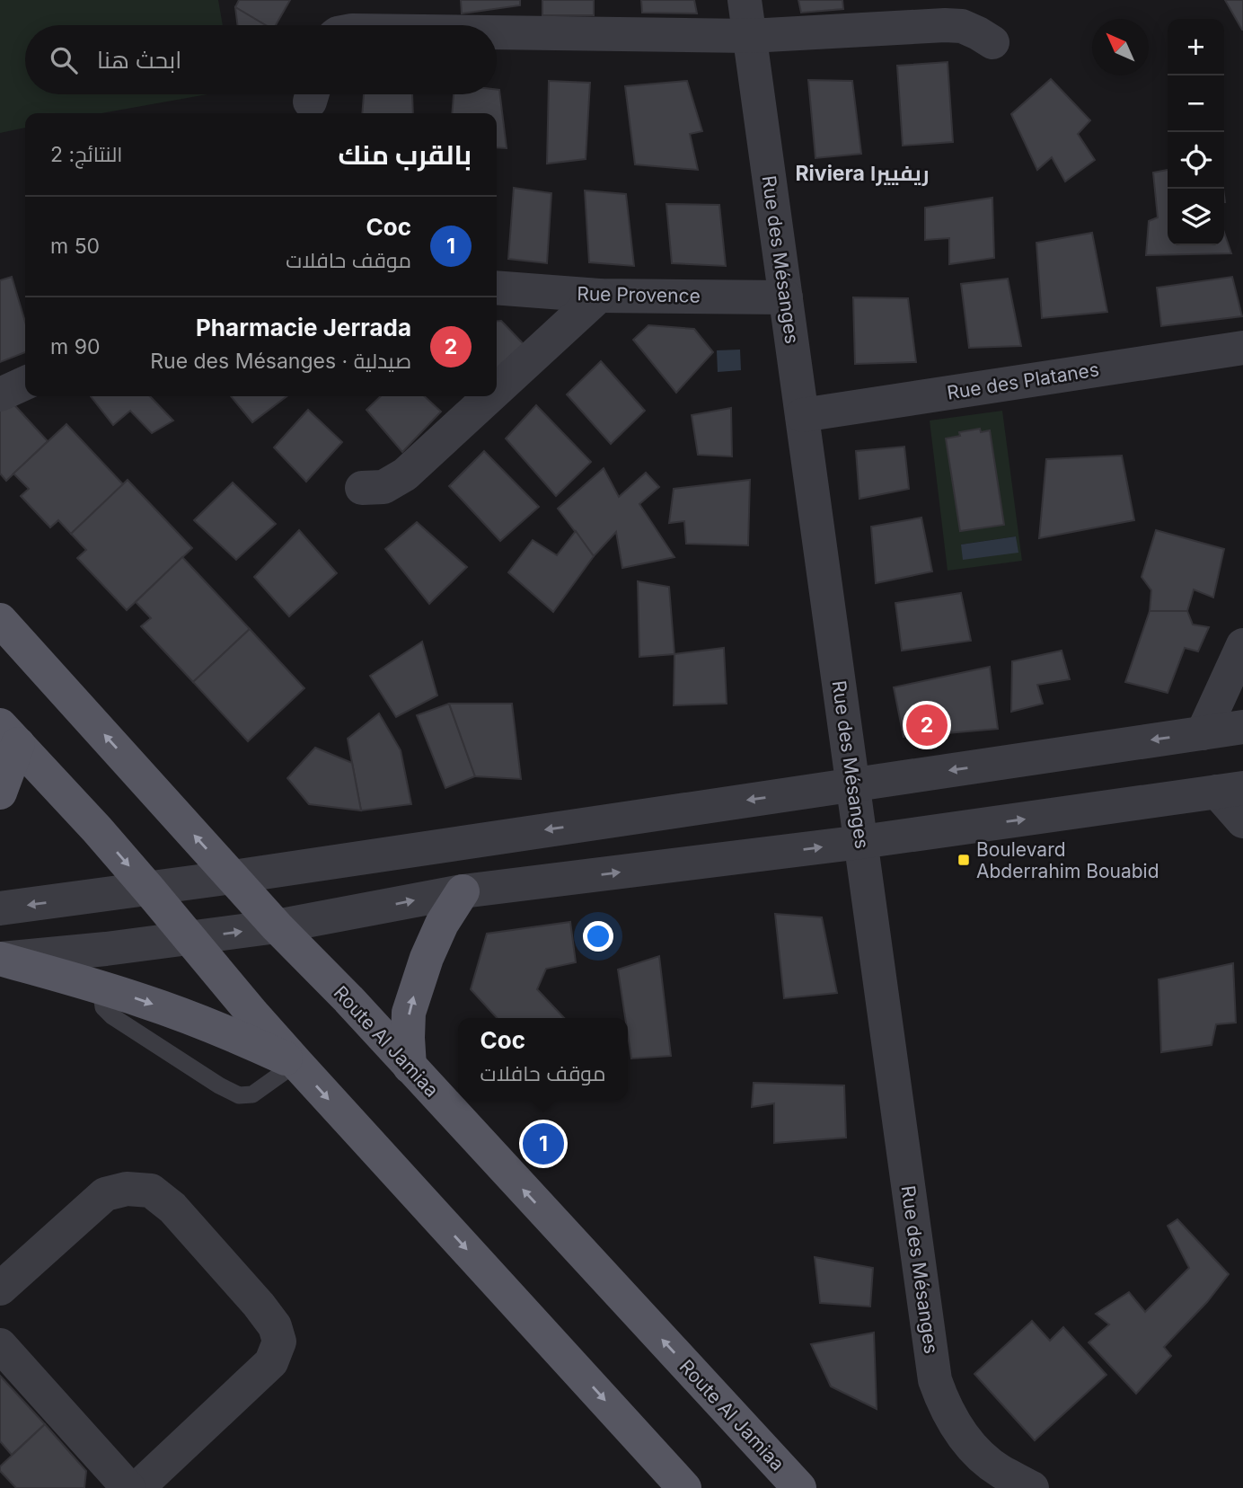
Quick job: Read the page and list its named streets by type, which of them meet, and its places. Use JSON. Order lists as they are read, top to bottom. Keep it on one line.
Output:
{"streets":{"main road":["Route Al Jamiaa"],"street":["Rue des Mésanges","Rue Provence","Rue des Platanes"]},"crossings":[["Rue des Mésanges","Rue Provence"],["Rue des Mésanges","Rue des Platanes"]],"districts":["Riviera ريفييرا"],"places":{"transit":["Boulevard Abderrahim Bouabid"]},"north":"top left","page":{"map_buttons":["+","−"],"search":"ابحث هنا","heading":["بالقرب منك","النتائج: 2"],"list":[{"mark":"1","name":"Coc","note":"موقف حافلات","value":"50 m"},{"mark":"2","name":"Pharmacie Jerrada","note":"صيدلية · Rue des Mésanges","value":"90 m"}],"pins":["2","1"],"popup":["Coc","موقف حافلات"]}}
